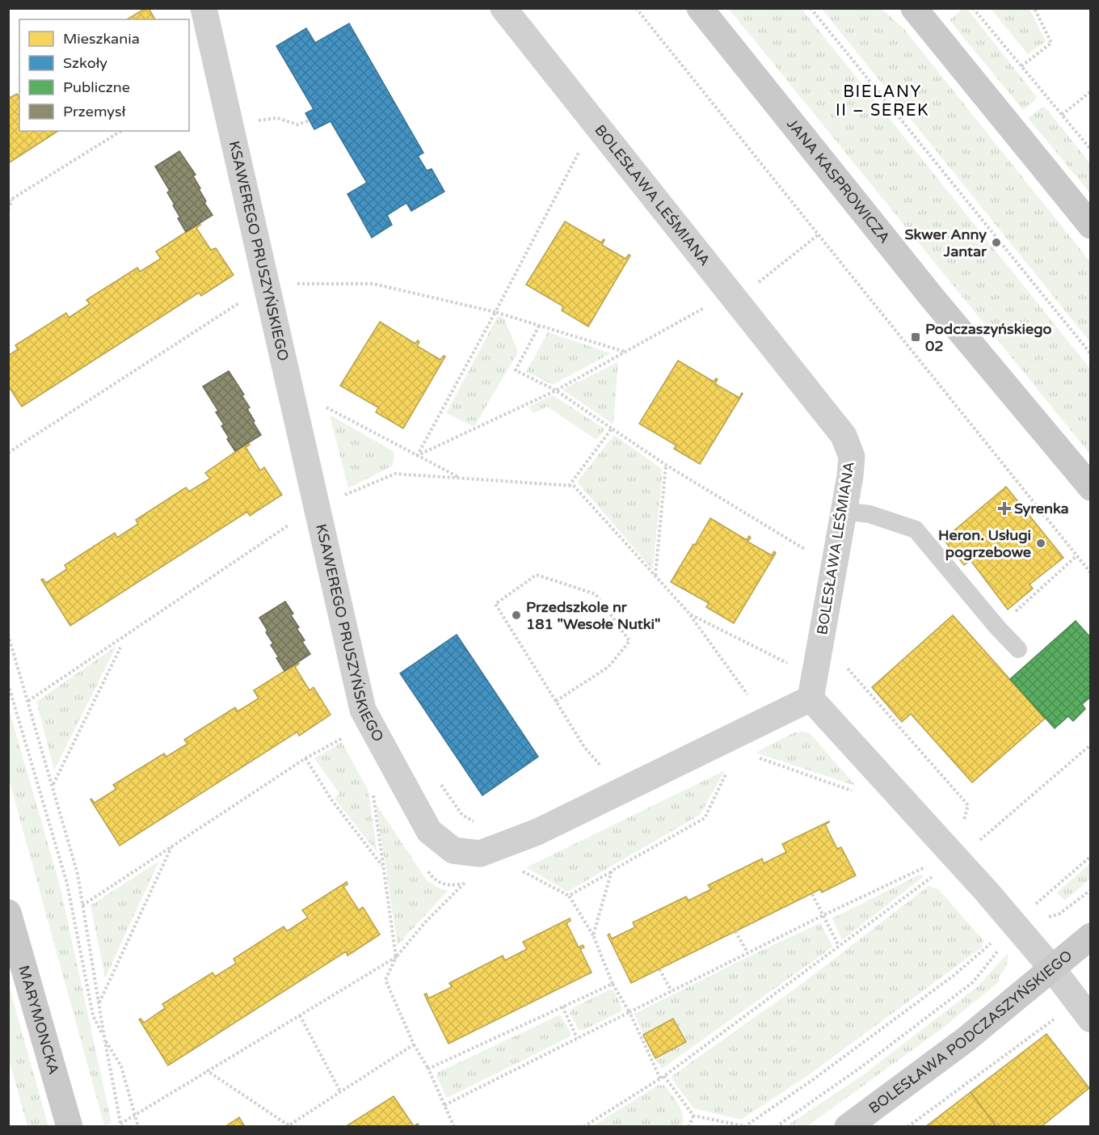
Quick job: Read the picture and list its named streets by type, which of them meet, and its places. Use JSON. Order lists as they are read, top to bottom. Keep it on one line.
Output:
{"streets":{"street":["JANA KASPROWICZA","BOLESŁAWA LEŚMIANA","KSAWEREGO PRUSZYŃSKIEGO","MARYMONCKA","BOLESŁAWA PODCZASZYŃSKIEGO"]},"crossings":[["BOLESŁAWA LEŚMIANA","KSAWEREGO PRUSZYŃSKIEGO"]],"districts":["BIELANY II – SEREK"],"places":{"other":["Skwer Anny Jantar","Heron. Usługi pogrzebowe","Przedszkole nr 181 \"Wesołe Nutki\""],"transit":["Podczaszyńskiego 02"],"health":["Syrenka"]},"legend":["Mieszkania","Szkoły","Publiczne","Przemysł"]}
